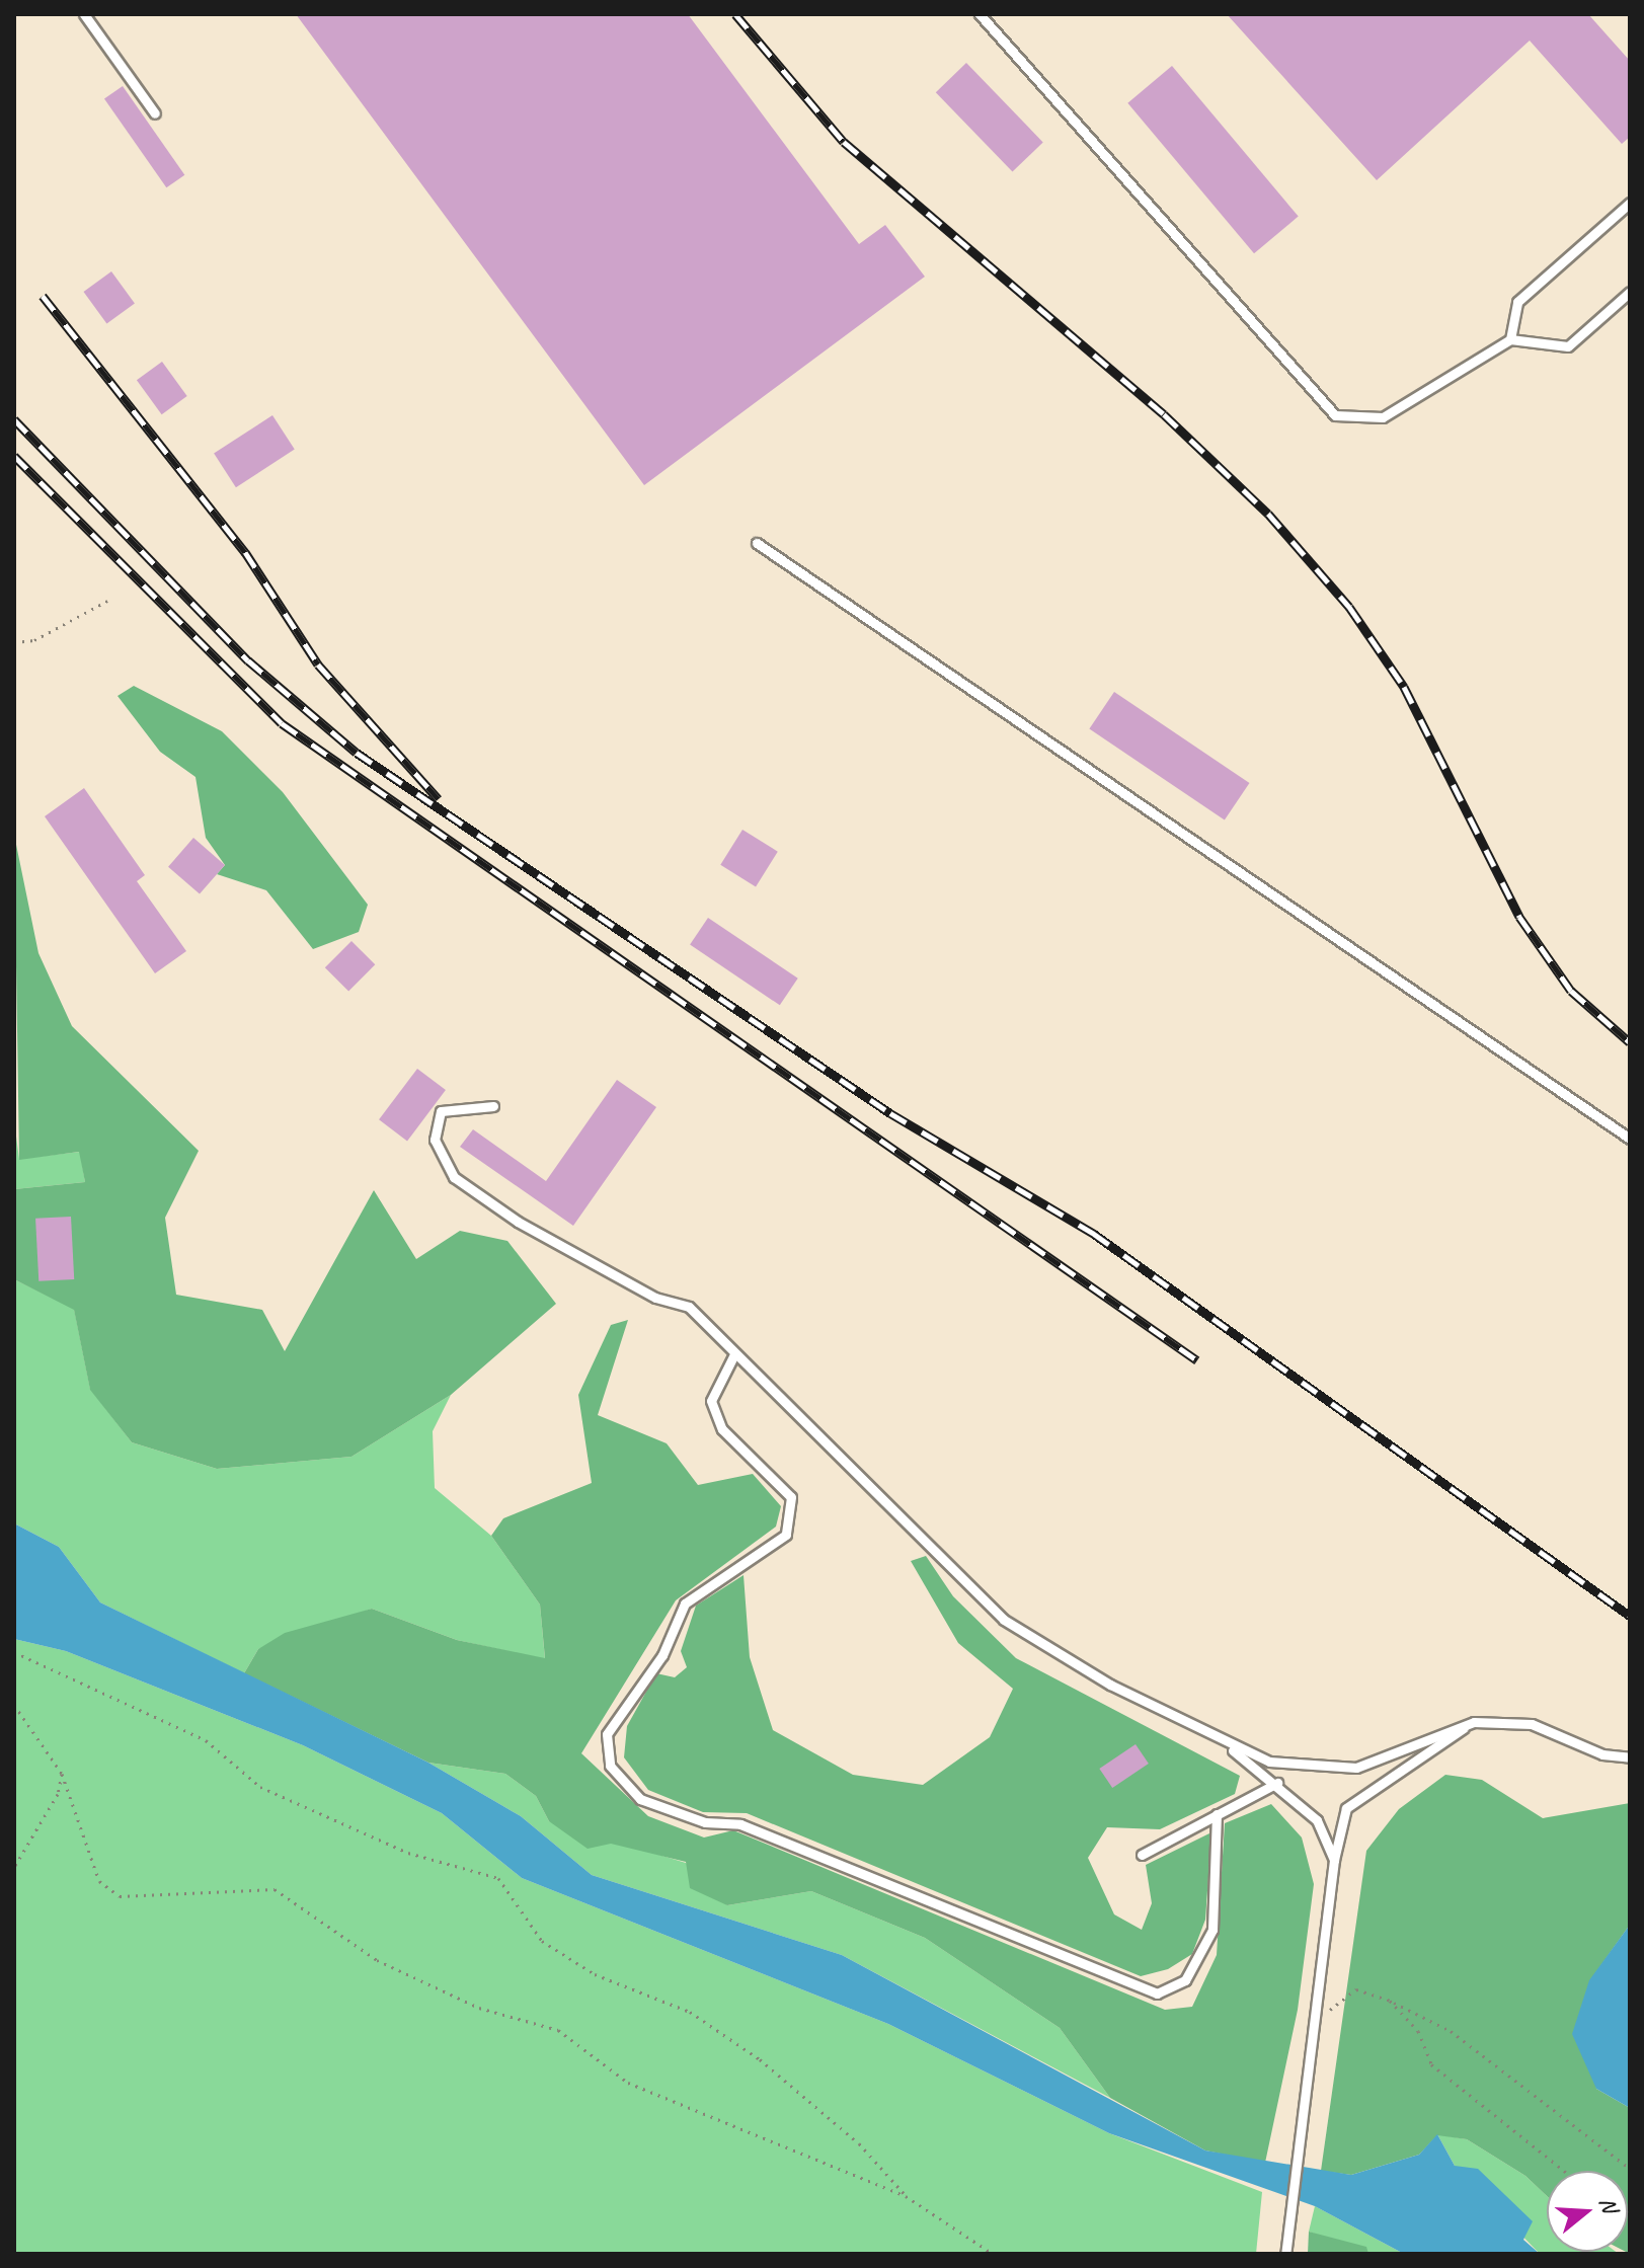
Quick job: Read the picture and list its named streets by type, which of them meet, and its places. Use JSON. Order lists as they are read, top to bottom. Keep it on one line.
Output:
{"north":"right"}
